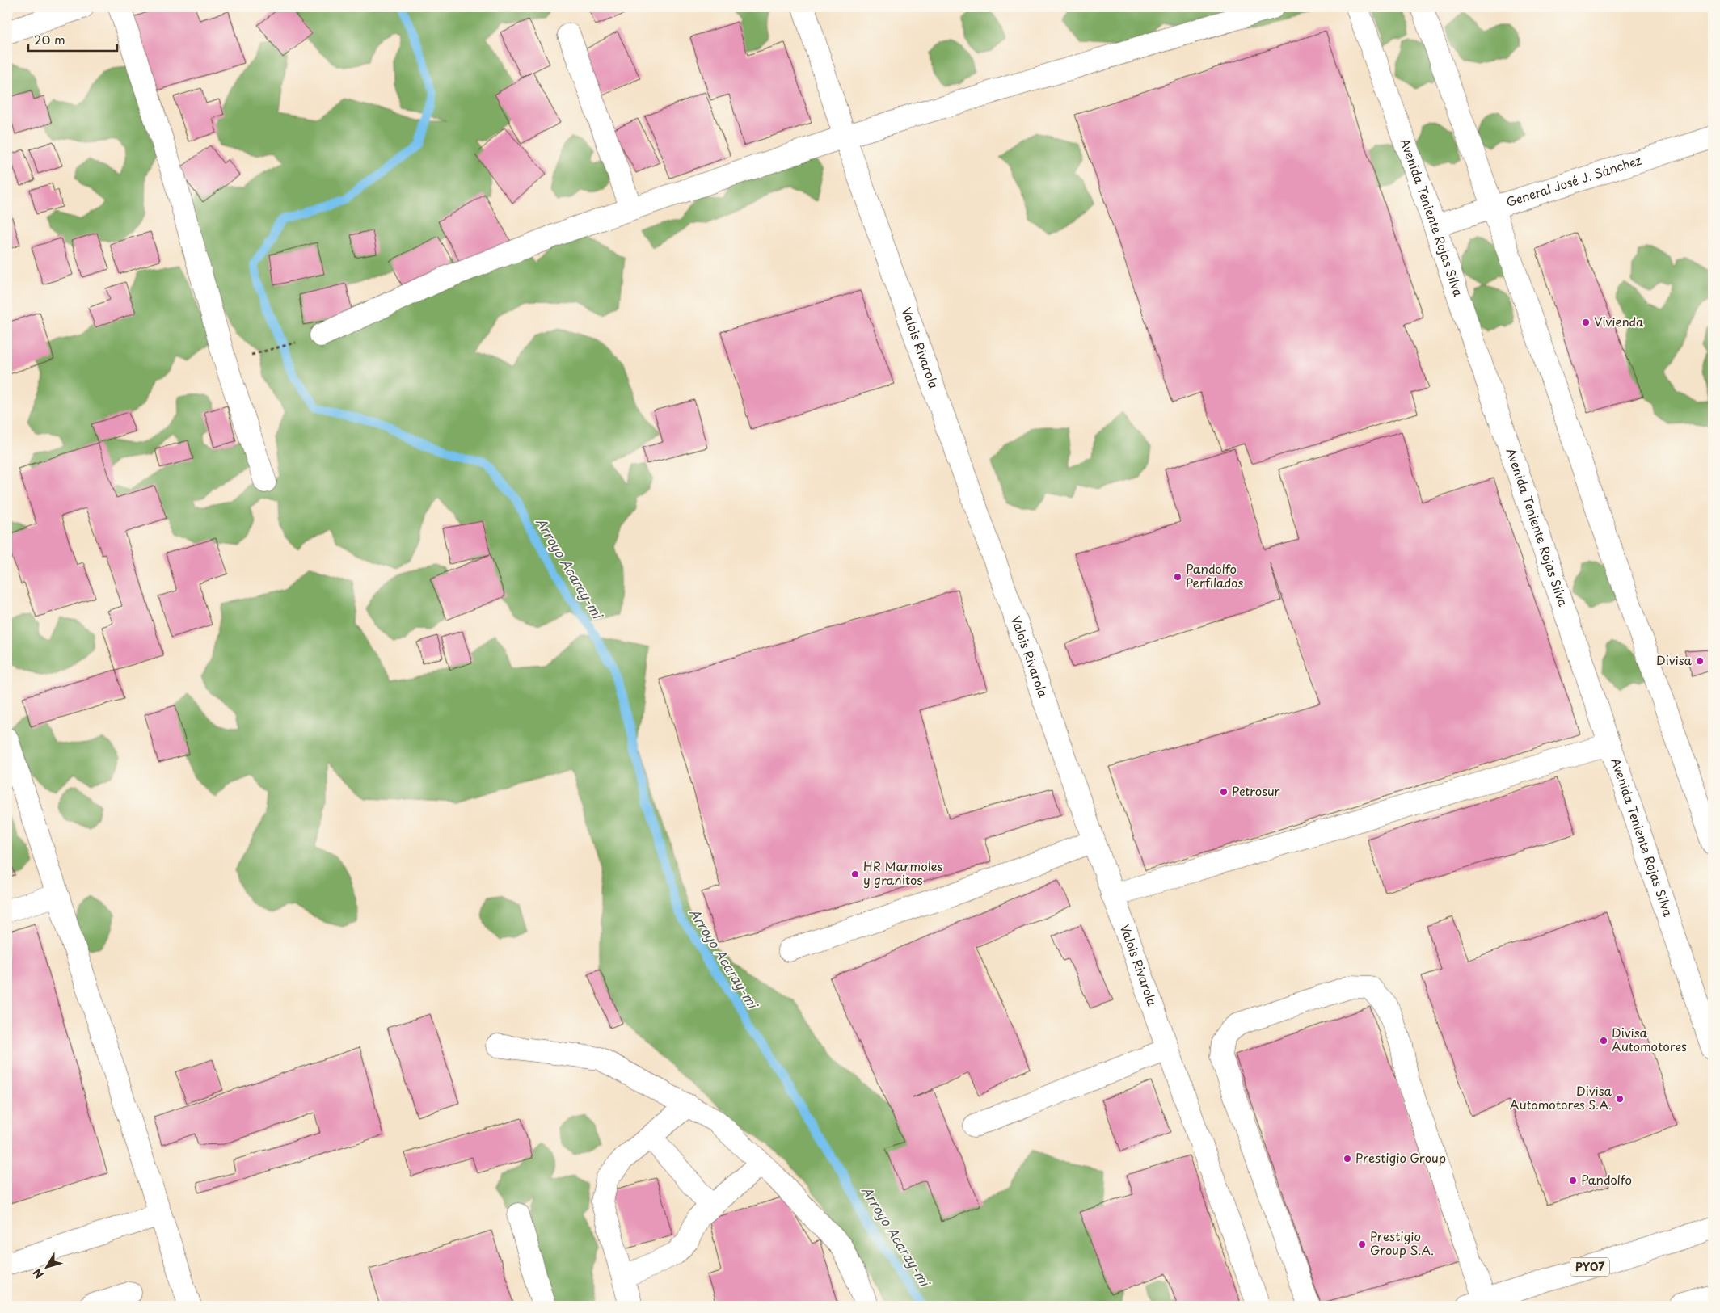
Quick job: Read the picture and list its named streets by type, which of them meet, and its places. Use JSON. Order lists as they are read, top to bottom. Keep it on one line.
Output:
{"streets":{"main road":["General José J. Sánchez","Avenida Teniente Rojas Silva","Valois Rivarola","PY07"]},"crossings":[["General José J. Sánchez","Avenida Teniente Rojas Silva"]],"water":["Arroyo Acaray-mi"],"places":["Vivienda","Pandolfo Perfilados","Divisa","Petrosur","HR Marmoles y granitos","Divisa Automotores","Divisa Automotores S.A.","Prestigio Group","Pandolfo","Prestigio Group S.A."],"scale_bar":"20 m","north":"bottom left"}
